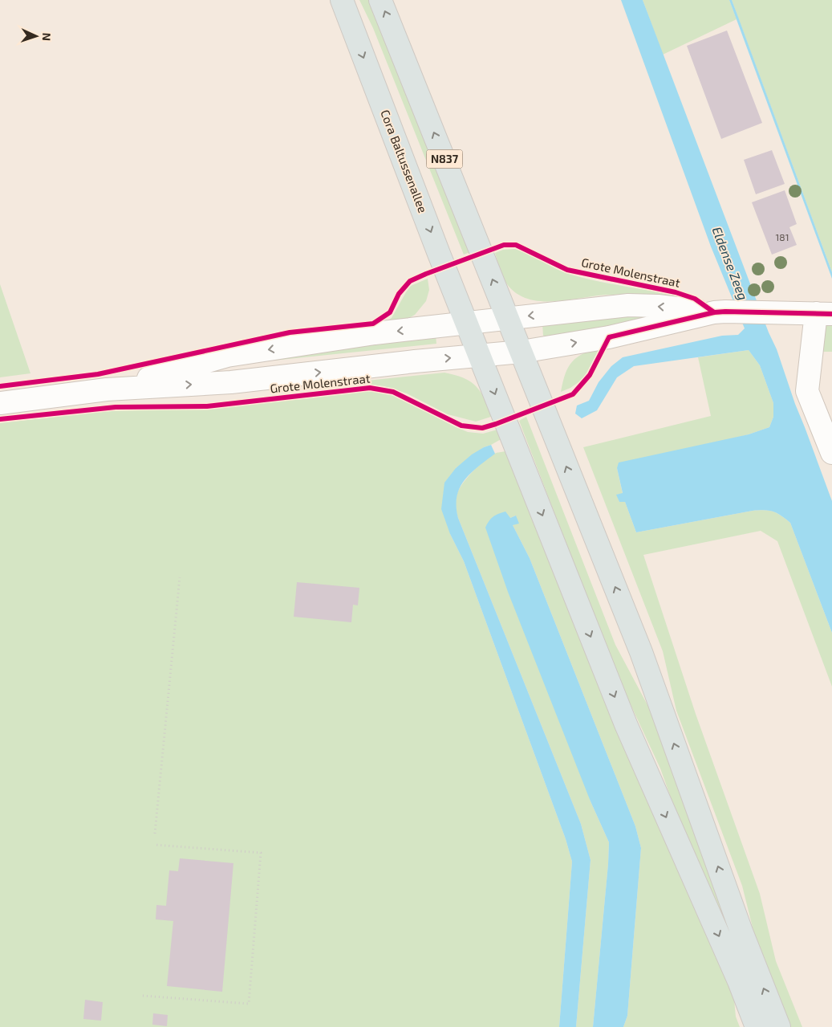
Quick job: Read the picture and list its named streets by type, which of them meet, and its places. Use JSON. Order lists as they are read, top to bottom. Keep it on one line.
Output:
{"streets":{"main road":["N837","Cora Baltussenallee"],"street":["Grote Molenstraat"]},"crossings":[["N837","Grote Molenstraat"],["Cora Baltussenallee","Grote Molenstraat"]],"water":["Eldense Zeeg"],"house_numbers":["181"],"north":"right"}
